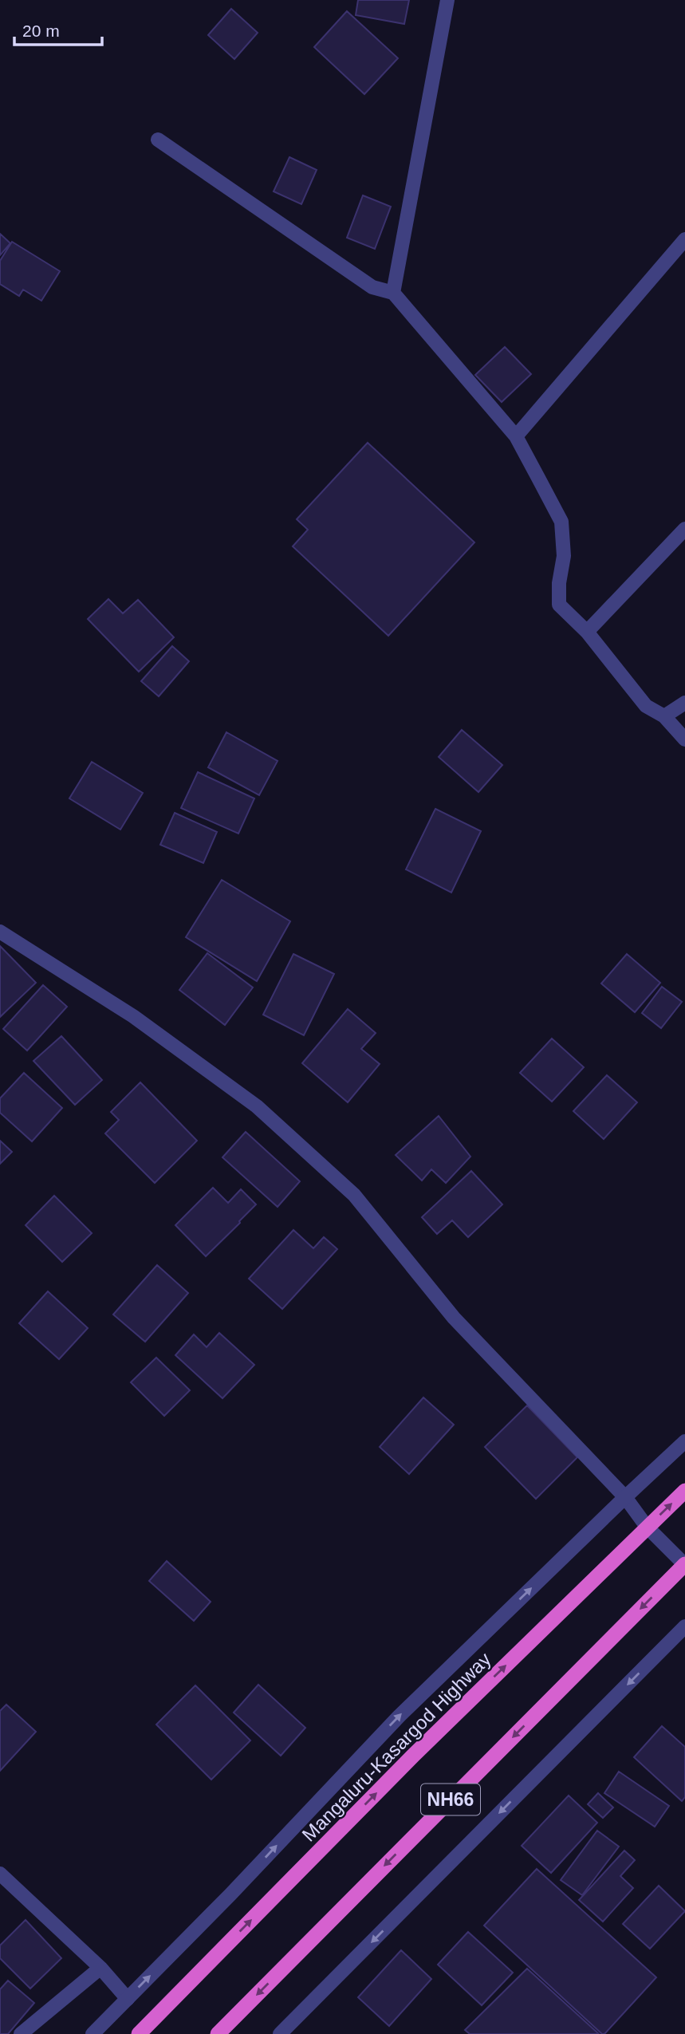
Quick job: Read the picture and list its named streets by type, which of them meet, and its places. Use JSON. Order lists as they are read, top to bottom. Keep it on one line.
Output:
{"streets":{"highway":["Mangaluru-Kasargod Highway","NH66"]},"scale_bar":"20 m"}
